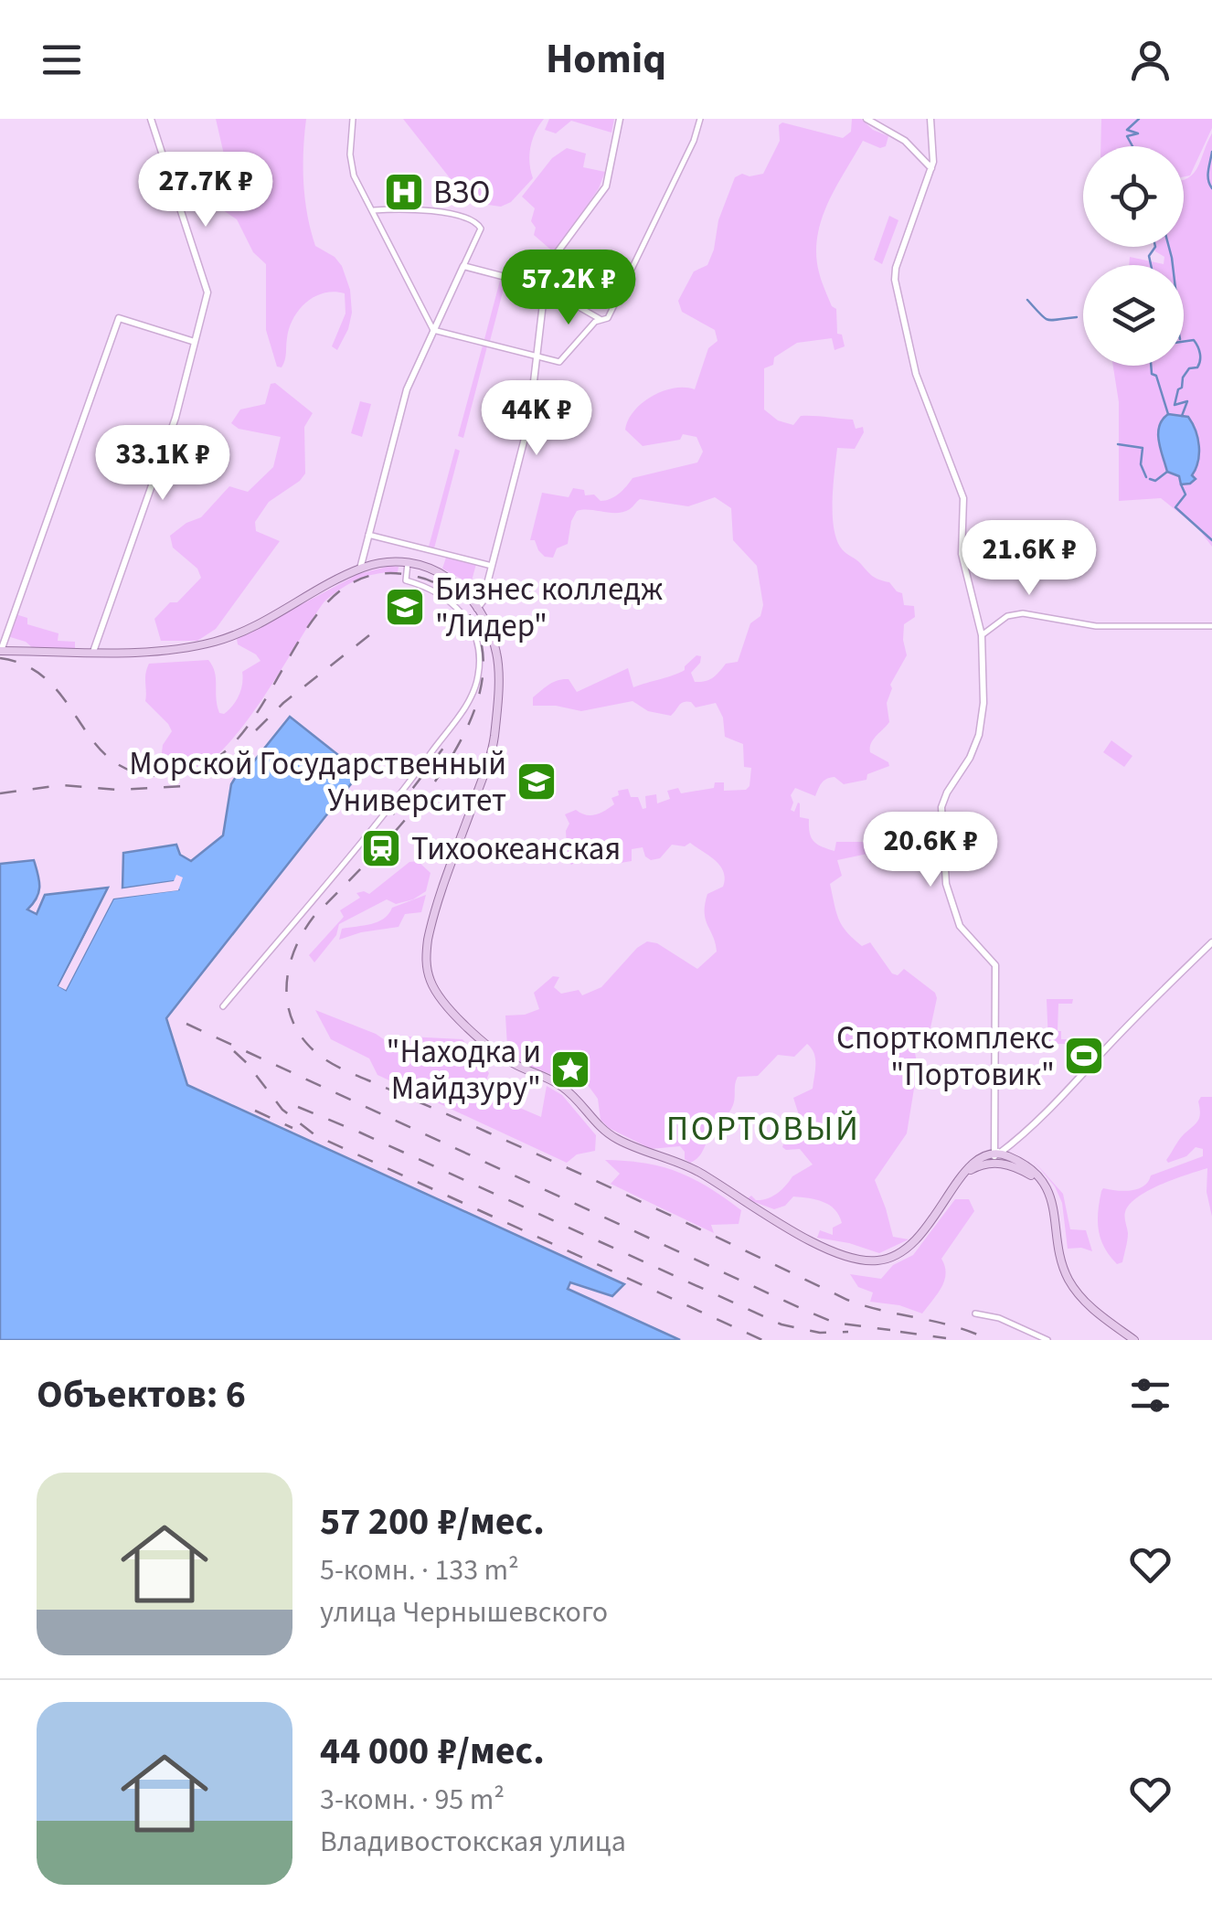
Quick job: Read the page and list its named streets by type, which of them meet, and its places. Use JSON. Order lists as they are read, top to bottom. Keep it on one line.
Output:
{"districts":["ПОРТОВЫЙ"],"places":{"hospital":["ВЗО"],"school or university":["Бизнес колледж \"Лидер\"","Морской Государственный Университет"],"station":["Тихоокеанская"],"sports":["Спорткомплекс \"Портовик\""],"place":["\"Находка и Майдзуру\""]},"page":{"header":"Homiq","price":["27.7K ₽","57.2K ₽","44K ₽","33.1K ₽","21.6K ₽","20.6K ₽"],"heading":"Объектов: 6","list":[{"name":"57 200 ₽/мес.","note":"5-комн. · 133 m² · улица Чернышевского"},{"name":"44 000 ₽/мес.","note":"3-комн. · 95 m² · Владивостокская улица"}]}}
